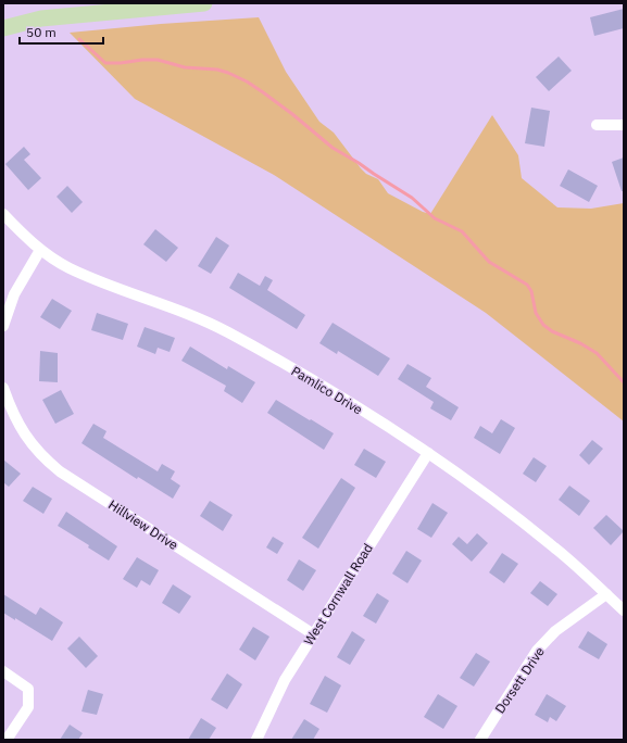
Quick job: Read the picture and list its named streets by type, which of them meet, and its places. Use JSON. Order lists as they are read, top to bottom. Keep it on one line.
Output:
{"streets":{"street":["Pamlico Drive","Hillview Drive","West Cornwall Road","Dorsett Drive"]},"crossings":[["Pamlico Drive","West Cornwall Road"],["Pamlico Drive","Dorsett Drive"],["Hillview Drive","West Cornwall Road"]],"scale_bar":"50 m"}
